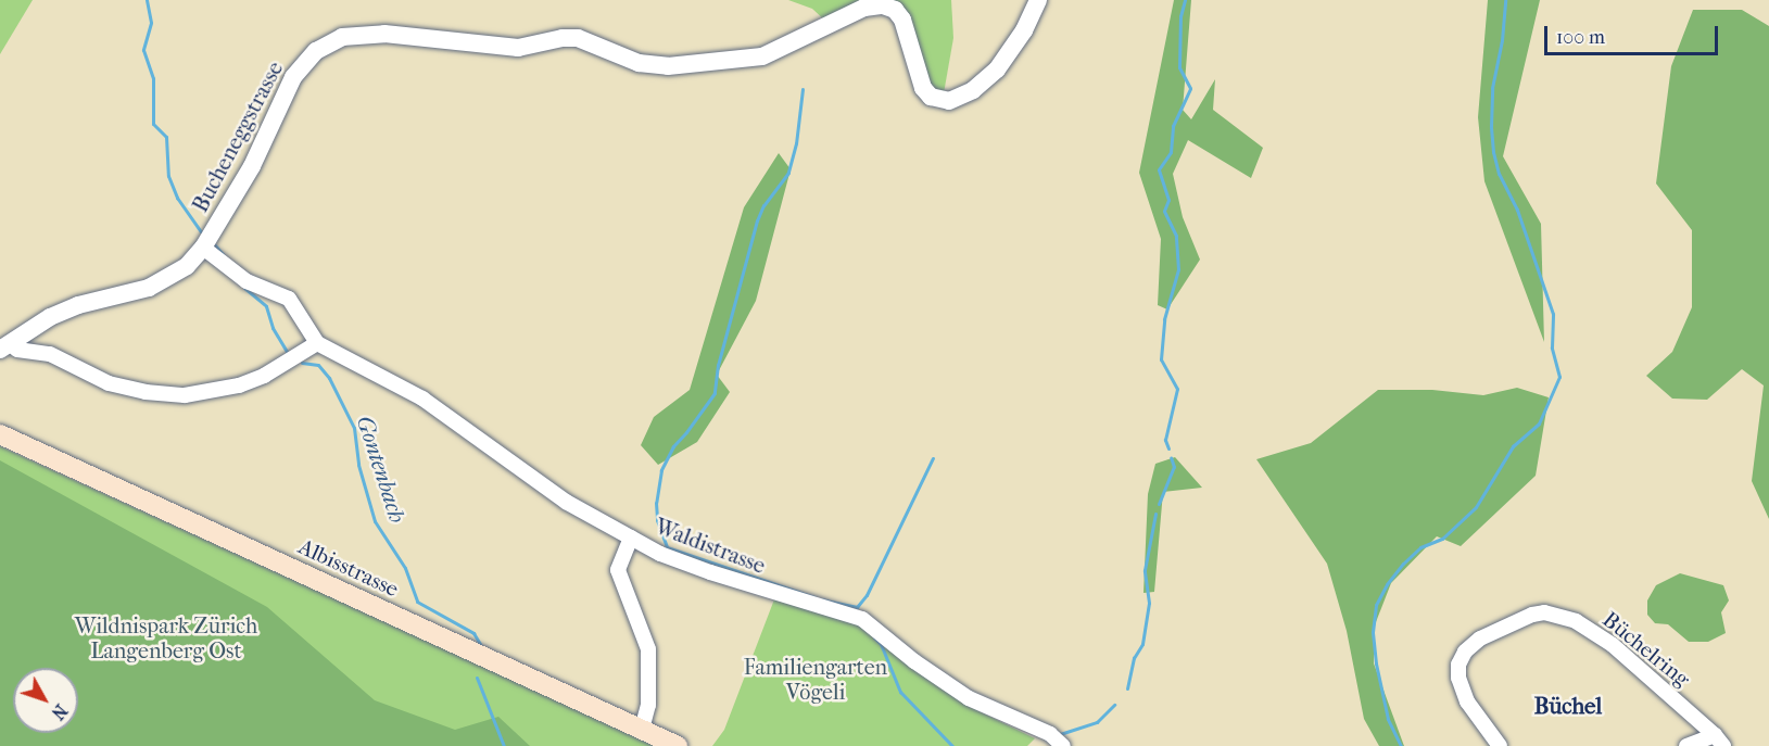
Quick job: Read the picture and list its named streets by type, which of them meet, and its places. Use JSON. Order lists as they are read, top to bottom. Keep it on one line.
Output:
{"streets":{"main road":["Albisstrasse"],"street":["Bucheneggstrasse","Waldistrasse","Büchelring"]},"crossings":[["Bucheneggstrasse","Waldistrasse"]],"districts":["Büchel"],"water":["Gontenbach"],"parks":["Wildnispark Zürich Langenberg Ost","Familiengarten Vögeli"],"scale_bar":"100 m","north":"bottom right"}
